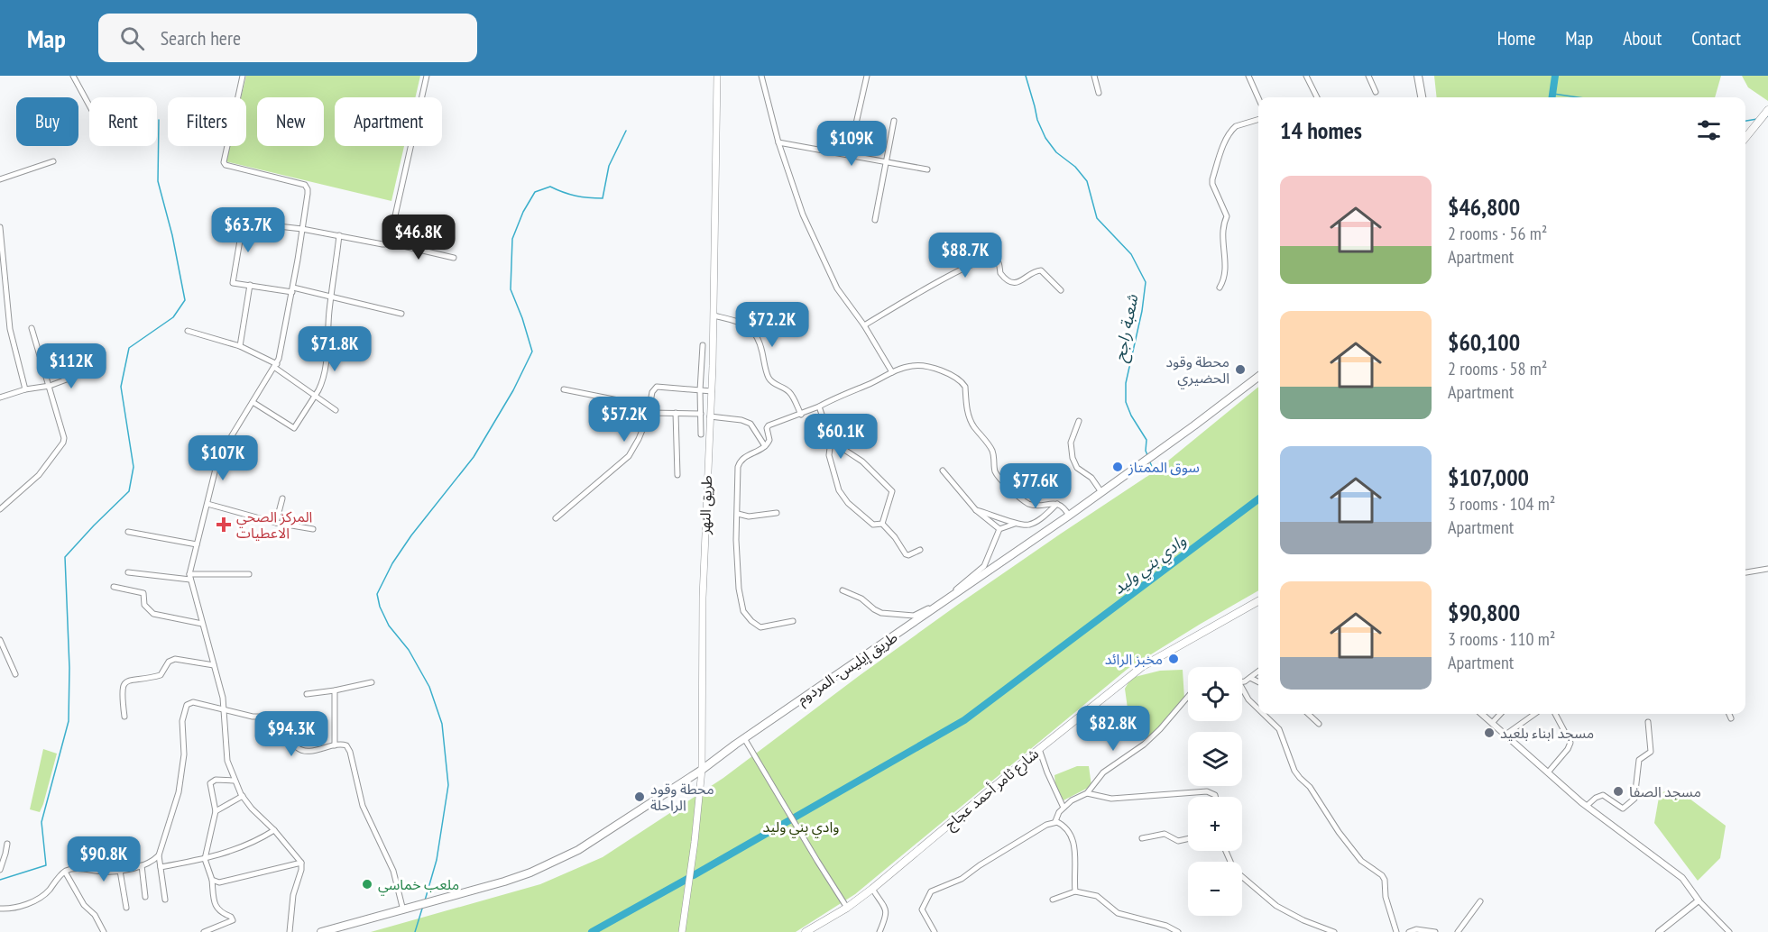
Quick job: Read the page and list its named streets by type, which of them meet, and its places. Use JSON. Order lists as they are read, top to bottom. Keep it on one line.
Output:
{"streets":{"highway":["طريق إيليس- المردوم"],"main road":["طريق النهر","شارع ثامر أحمد عجاج"]},"crossings":[["طريق النهر","طريق إيليس- المردوم"]],"water":["شعبة راجح","وادي بني وليد"],"parks":["وادي بني وليد"],"places":{"other":["محطة وقود الحضيري","سوق الممتاز","مخبز الرائد","مسجد ابناء بلعيد","مسجد الصفا","محطة وقود الراحلة","ملعب خماسي"],"health":["المركز الصحي الاعطيات"]},"page":{"header":"Map","search":"Search here","nav":["Home","Map","About","Contact"],"chip":["Buy","Rent","Filters","New","Apartment"],"heading":"14 homes","price":["$109K","$63.7K","$46.8K","$88.7K","$72.2K","$71.8K","$112K","$57.2K","$60.1K","$107K","$77.6K","$82.8K","$94.3K","$90.8K"],"list":[{"name":"$46,800","note":"2 rooms · 56 m² · Apartment"},{"name":"$60,100","note":"2 rooms · 58 m² · Apartment"},{"name":"$107,000","note":"3 rooms · 104 m² · Apartment"},{"name":"$90,800","note":"3 rooms · 110 m² · Apartment"}],"map_buttons":["+","−"]}}
